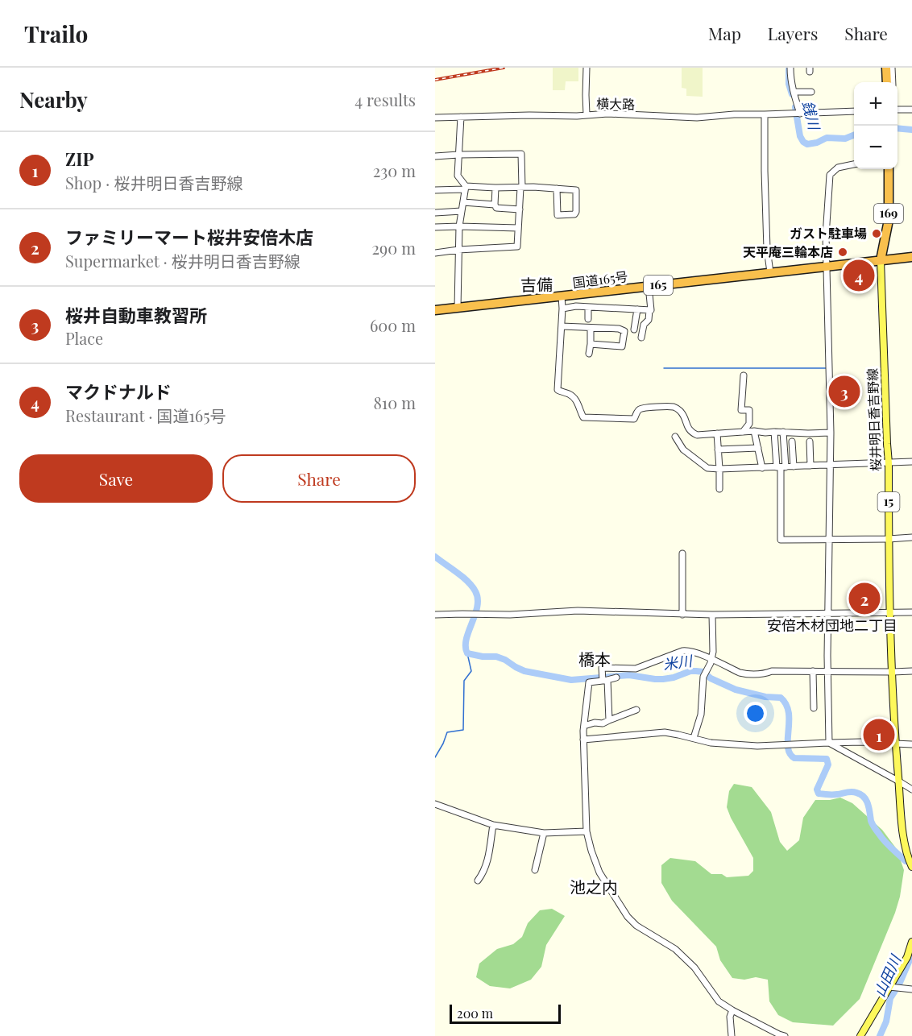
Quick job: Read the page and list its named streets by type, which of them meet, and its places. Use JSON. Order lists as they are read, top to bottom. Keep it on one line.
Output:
{"streets":{"highway":["169","国道165号","165"],"main road":["桜井明日香吉野線","15"],"street":["横大路"]},"crossings":[["169","国道165号"],["169","桜井明日香吉野線"],["国道165号","桜井明日香吉野線"]],"districts":["吉備","安倍木材団地二丁目","橋本","池之内"],"water":["銭川","米川","山田川"],"places":["ガスト駐車場","天平庵三輪本店"],"scale_bar":"200 m","page":{"header":"Trailo","nav":["Map","Layers","Share"],"heading":["Nearby","4 results"],"map_buttons":["+","−"],"list":[{"mark":"1","name":"ZIP","note":"Shop · 桜井明日香吉野線","value":"230 m"},{"mark":"2","name":"ファミリーマート桜井安倍木店","note":"Supermarket · 桜井明日香吉野線","value":"290 m"},{"mark":"3","name":"桜井自動車教習所","note":"Place","value":"600 m"},{"mark":"4","name":"マクドナルド","note":"Restaurant · 国道165号","value":"810 m"}],"pins":["4","3","2","1"],"buttons":["Save","Share"],"scale":"200 m"}}
